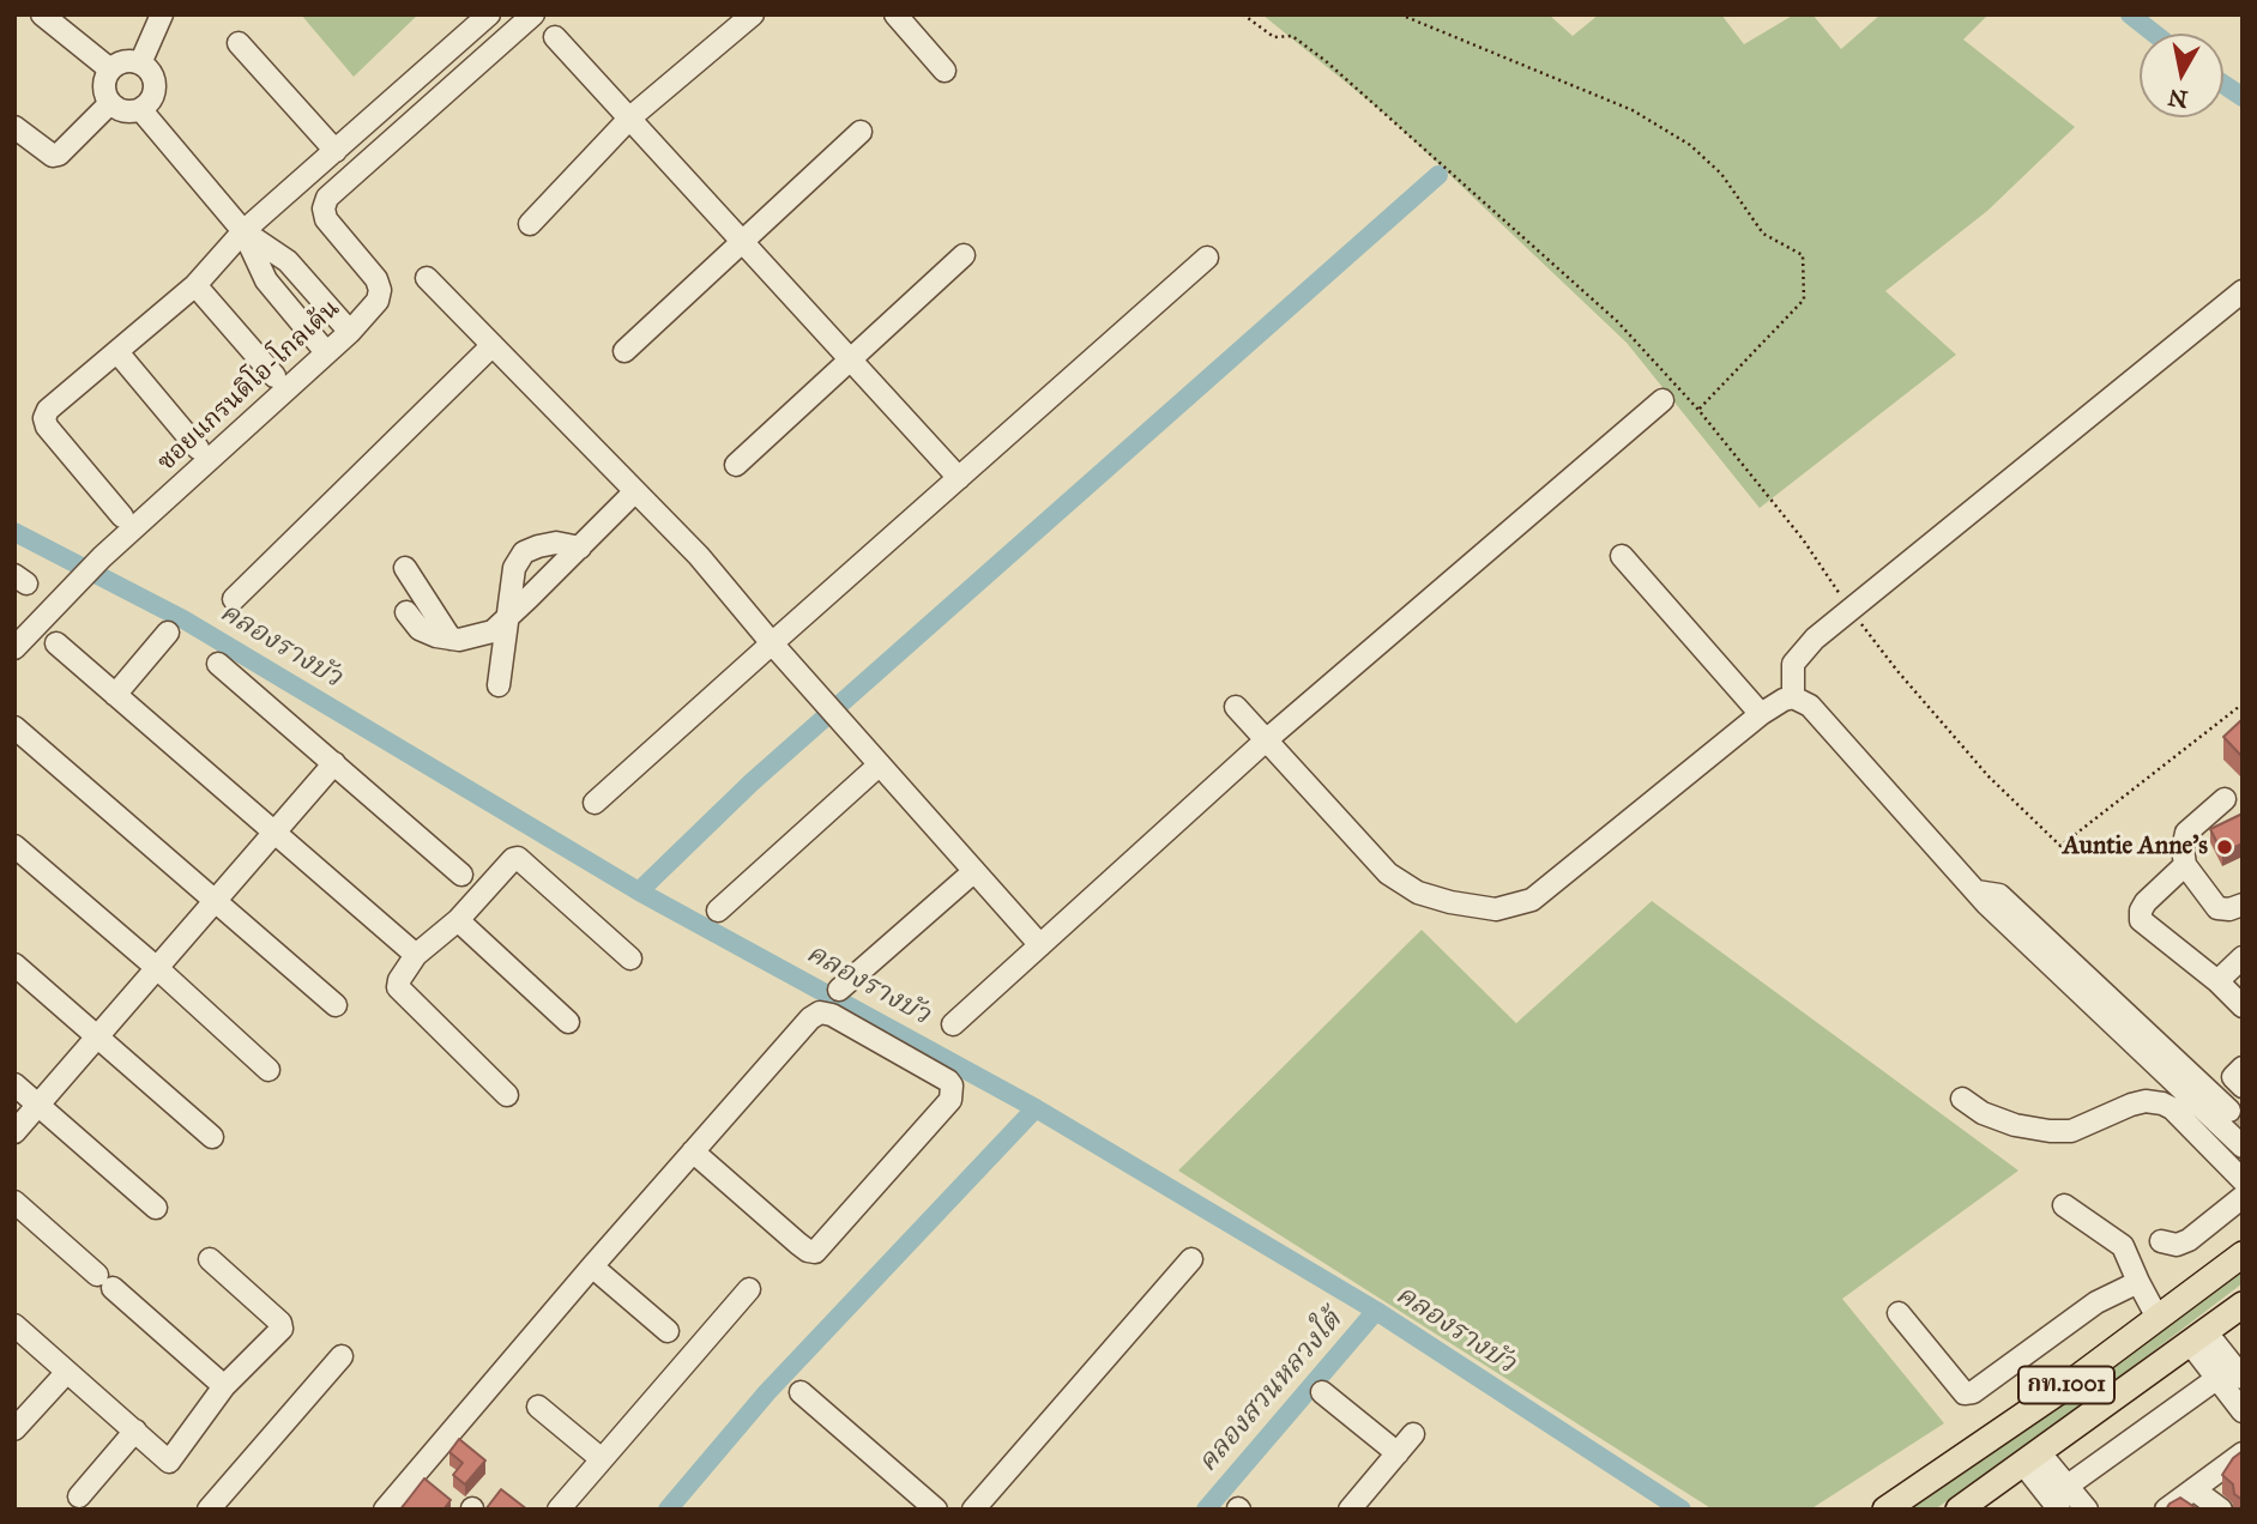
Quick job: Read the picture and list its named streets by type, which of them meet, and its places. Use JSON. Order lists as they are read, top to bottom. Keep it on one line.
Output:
{"streets":{"main road":["กท.1001"],"street":["ซอยแกรนดิโอ-โกลเด้น"]},"water":["คลองรางบัว","คลองสวนหลวงใต้"],"places":["Auntie Anne's"],"north":"bottom"}
